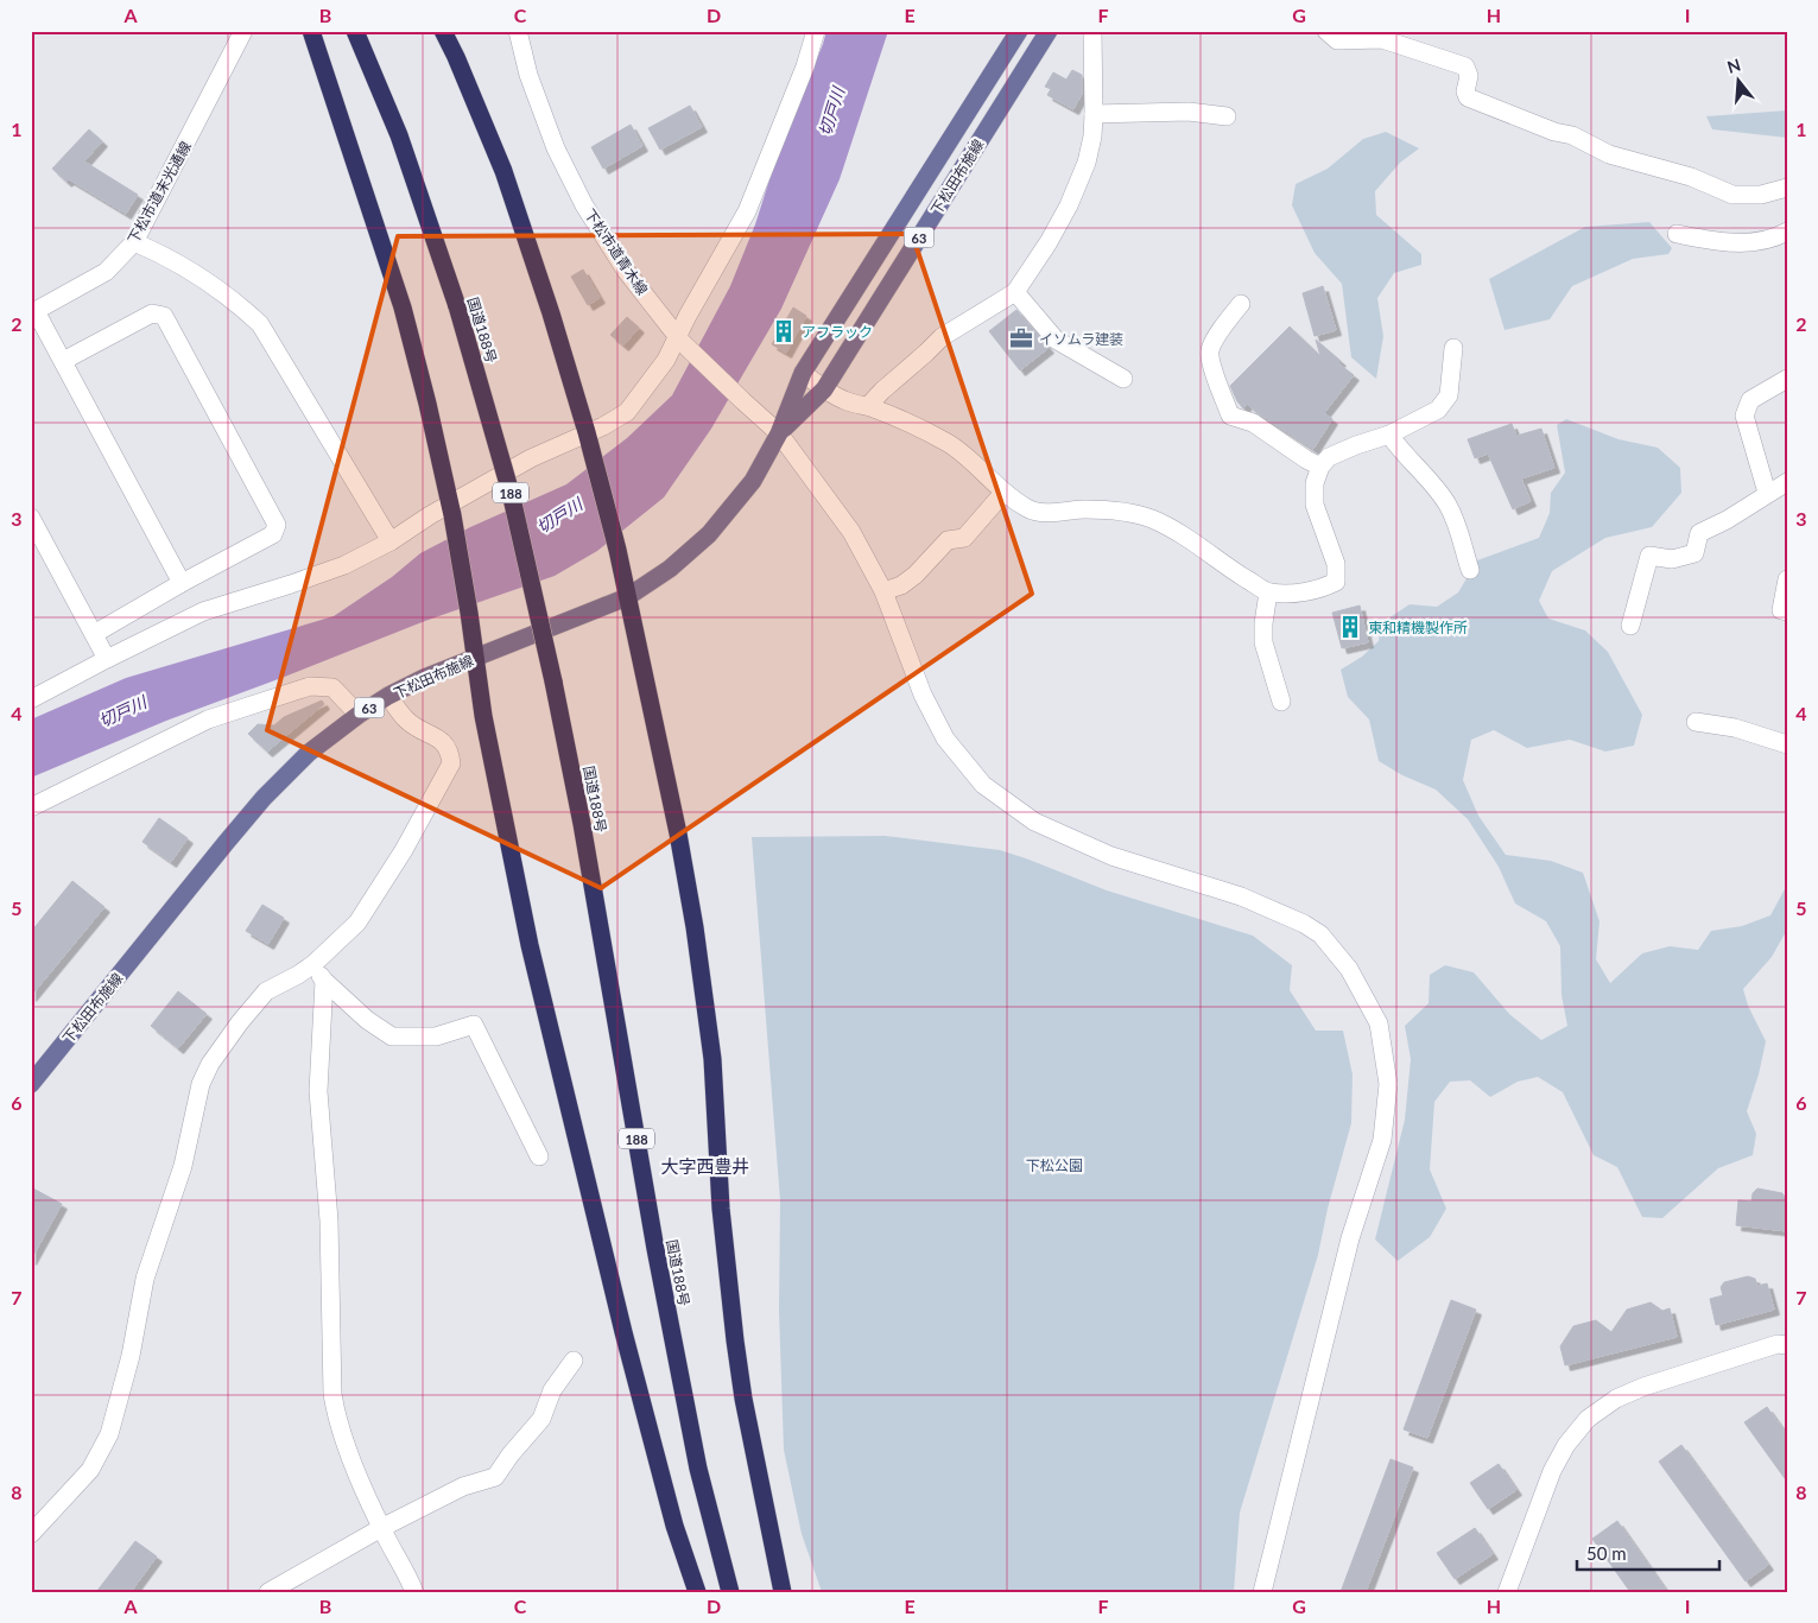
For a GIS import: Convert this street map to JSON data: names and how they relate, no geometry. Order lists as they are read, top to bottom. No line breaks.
{"streets":{"highway":["国道188号","188"],"main road":["下松田布施線","63"],"street":["下松市道末光通線","下松市道青木線"]},"crossings":[["下松田布施線","下松市道青木線"]],"districts":["大字西豊井"],"water":["切戸川"],"parks":["下松公園"],"places":{"building":["アフラック","東和精機製作所"],"office":["イソムラ建装"]},"scale_bar":"50 m","north":"top","grid":{"columns":["A","B","C","D","E","F","G","H","I"],"rows":["1","2","3","4","5","6","7","8"]}}
